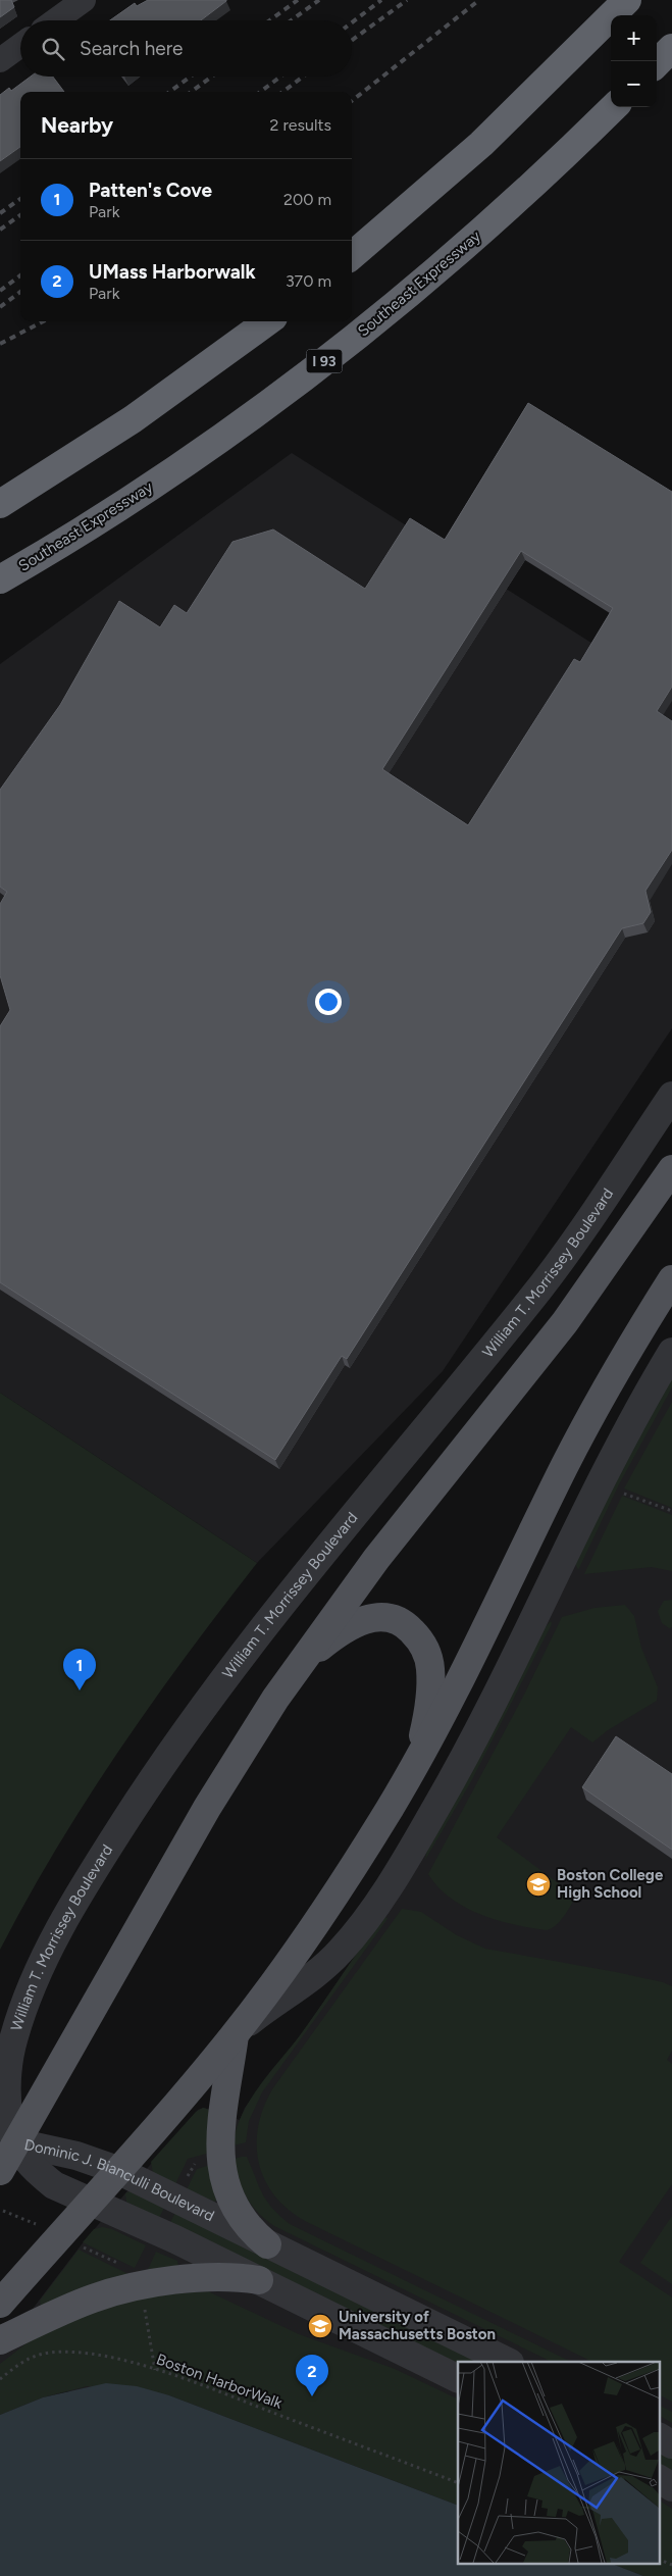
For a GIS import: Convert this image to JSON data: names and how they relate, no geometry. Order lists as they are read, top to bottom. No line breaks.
{"streets":{"highway":["Southeast Expressway","I 93"],"street":["William T. Morrissey Boulevard","Dominic J. Bianculli Boulevard"],"path":["Boston HarborWalk"]},"crossings":[["William T. Morrissey Boulevard","Dominic J. Bianculli Boulevard"]],"places":{"school or university":["Boston College High School","University of Massachusetts Boston"]},"page":{"map_buttons":["+","−"],"search":"Search here","heading":["Nearby","2 results"],"list":[{"mark":"1","name":"Patten's Cove","note":"Park","value":"200 m"},{"mark":"2","name":"UMass Harborwalk","note":"Park","value":"370 m"}],"pins":["1","2"]}}
